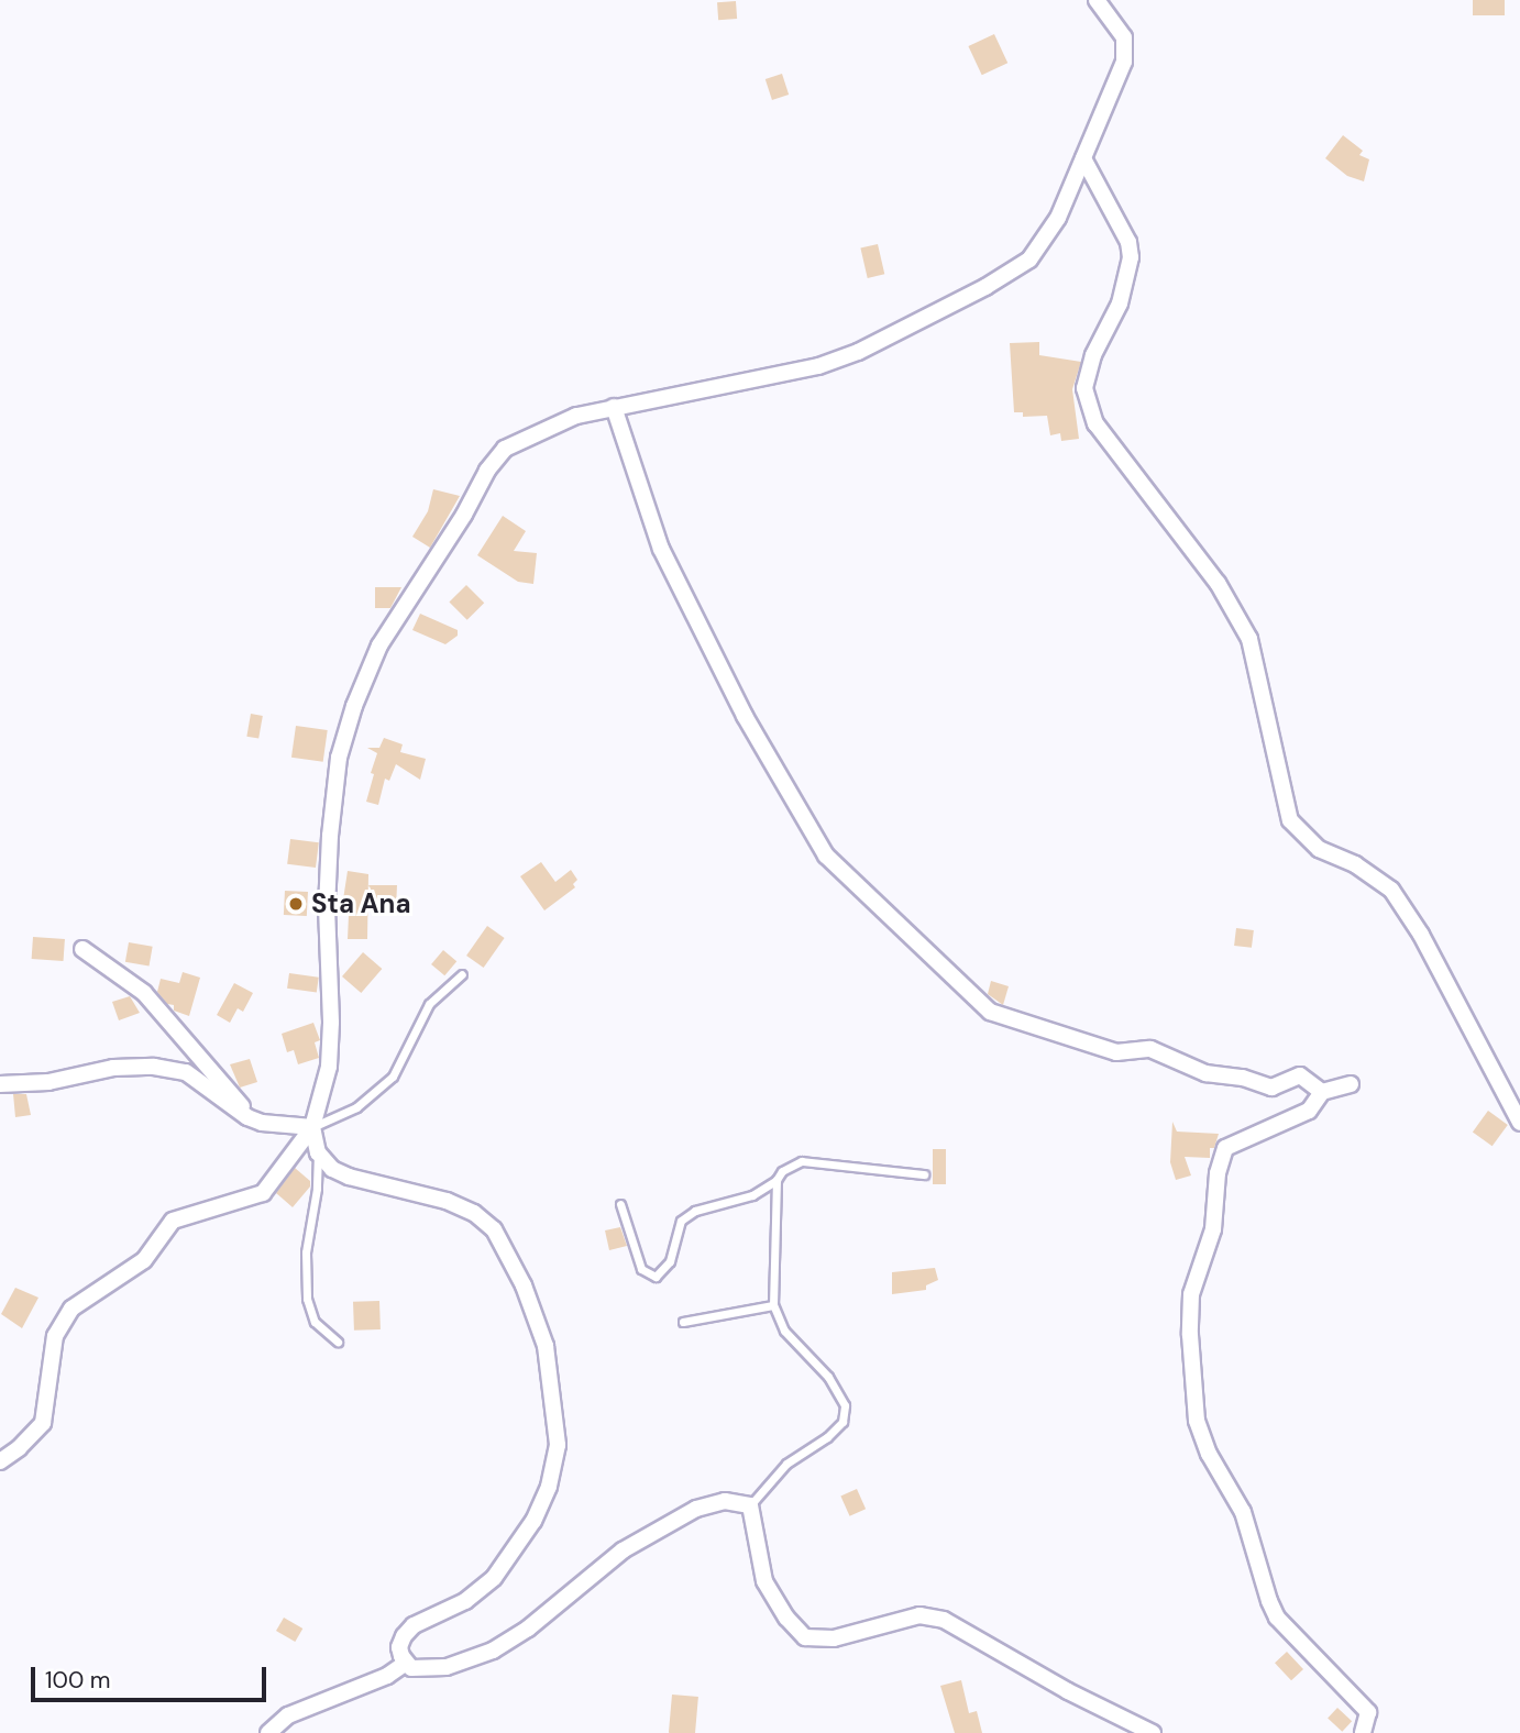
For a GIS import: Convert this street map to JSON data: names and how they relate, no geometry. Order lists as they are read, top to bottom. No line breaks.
{"places":["Sta Ana"],"scale_bar":"100 m"}
